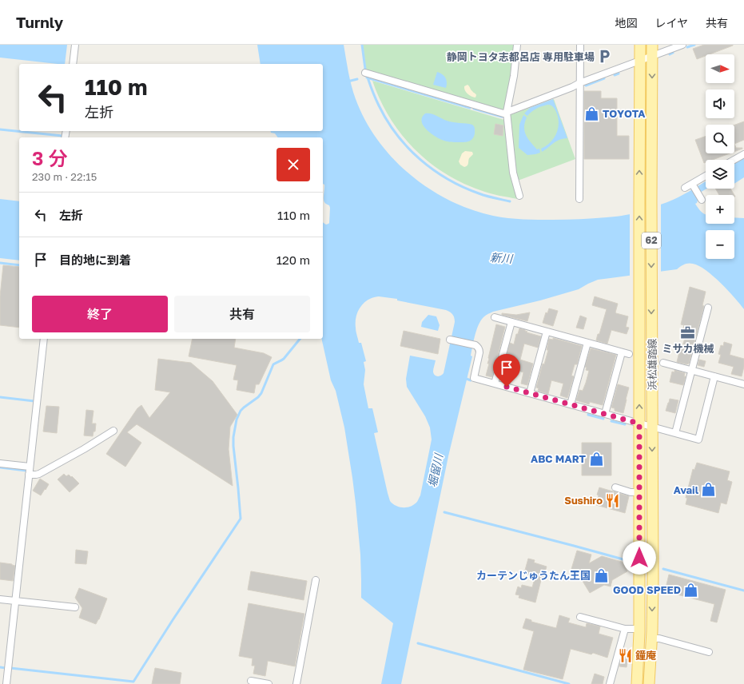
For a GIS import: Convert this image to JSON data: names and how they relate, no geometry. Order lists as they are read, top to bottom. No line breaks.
{"streets":{"main road":["62","浜松雄踏線"]},"water":["新川","堀留川"],"places":{"parking":["静岡トヨタ志都呂店 専用駐車場"],"shop":["TOYOTA","ABC MART","Avail","カーテンじゅうたん王国","GOOD SPEED"],"office":["ミサカ機械"],"restaurant":["Sushiro","鐘庵"]},"north":"right","page":{"header":"Turnly","nav":["地図","レイヤ","共有"],"map_buttons":["+","−"],"turn":["110 m","左折"],"heading":["3 分","230 m · 22:15"],"list":[{"name":"左折","value":"110 m"},{"name":"目的地に到着","value":"120 m"}],"buttons":["終了","共有"]}}
